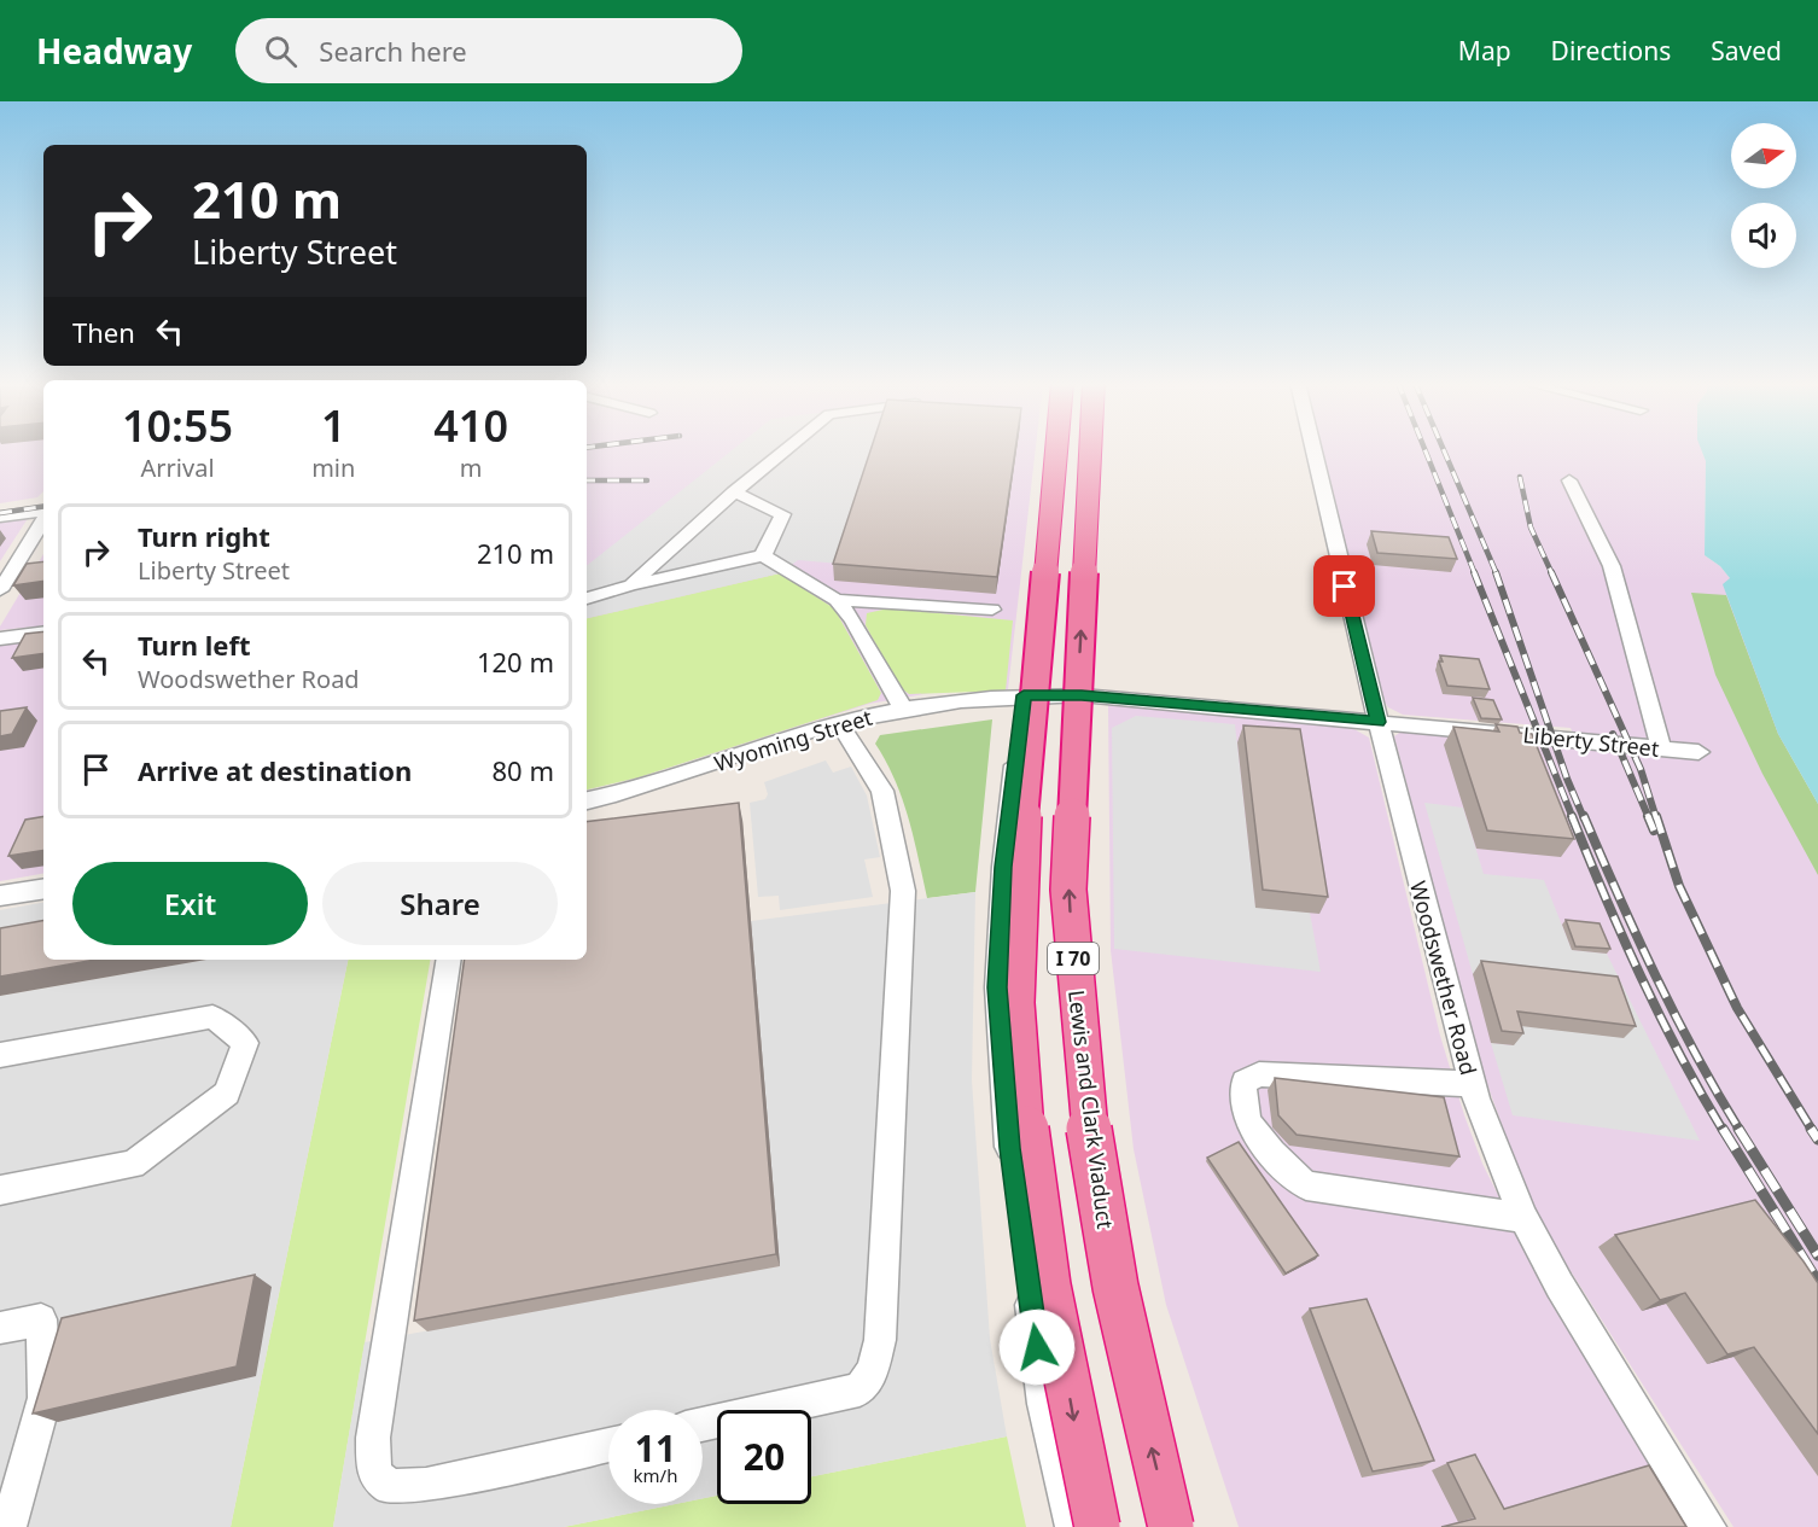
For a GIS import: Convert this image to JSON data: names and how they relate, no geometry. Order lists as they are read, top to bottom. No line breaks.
{"streets":{"highway":["I 70","Lewis and Clark Viaduct"],"street":["Wyoming Street","Liberty Street","Woodswether Road"]},"crossings":[["Wyoming Street","Liberty Street"],["Liberty Street","Woodswether Road"]],"north":"right","page":{"header":"Headway","search":"Search here","nav":["Map","Directions","Saved"],"turn":["210 m","Liberty Street"],"then":"Then","eta":["10:55","Arrival","1","min","410","m"],"list":[{"name":"Turn right","note":"Liberty Street","value":"210 m"},{"name":"Turn left","note":"Woodswether Road","value":"120 m"},{"name":"Arrive at destination","value":"80 m"}],"buttons":["Exit","Share"],"speed":"11 km/h","limit":"20"}}
